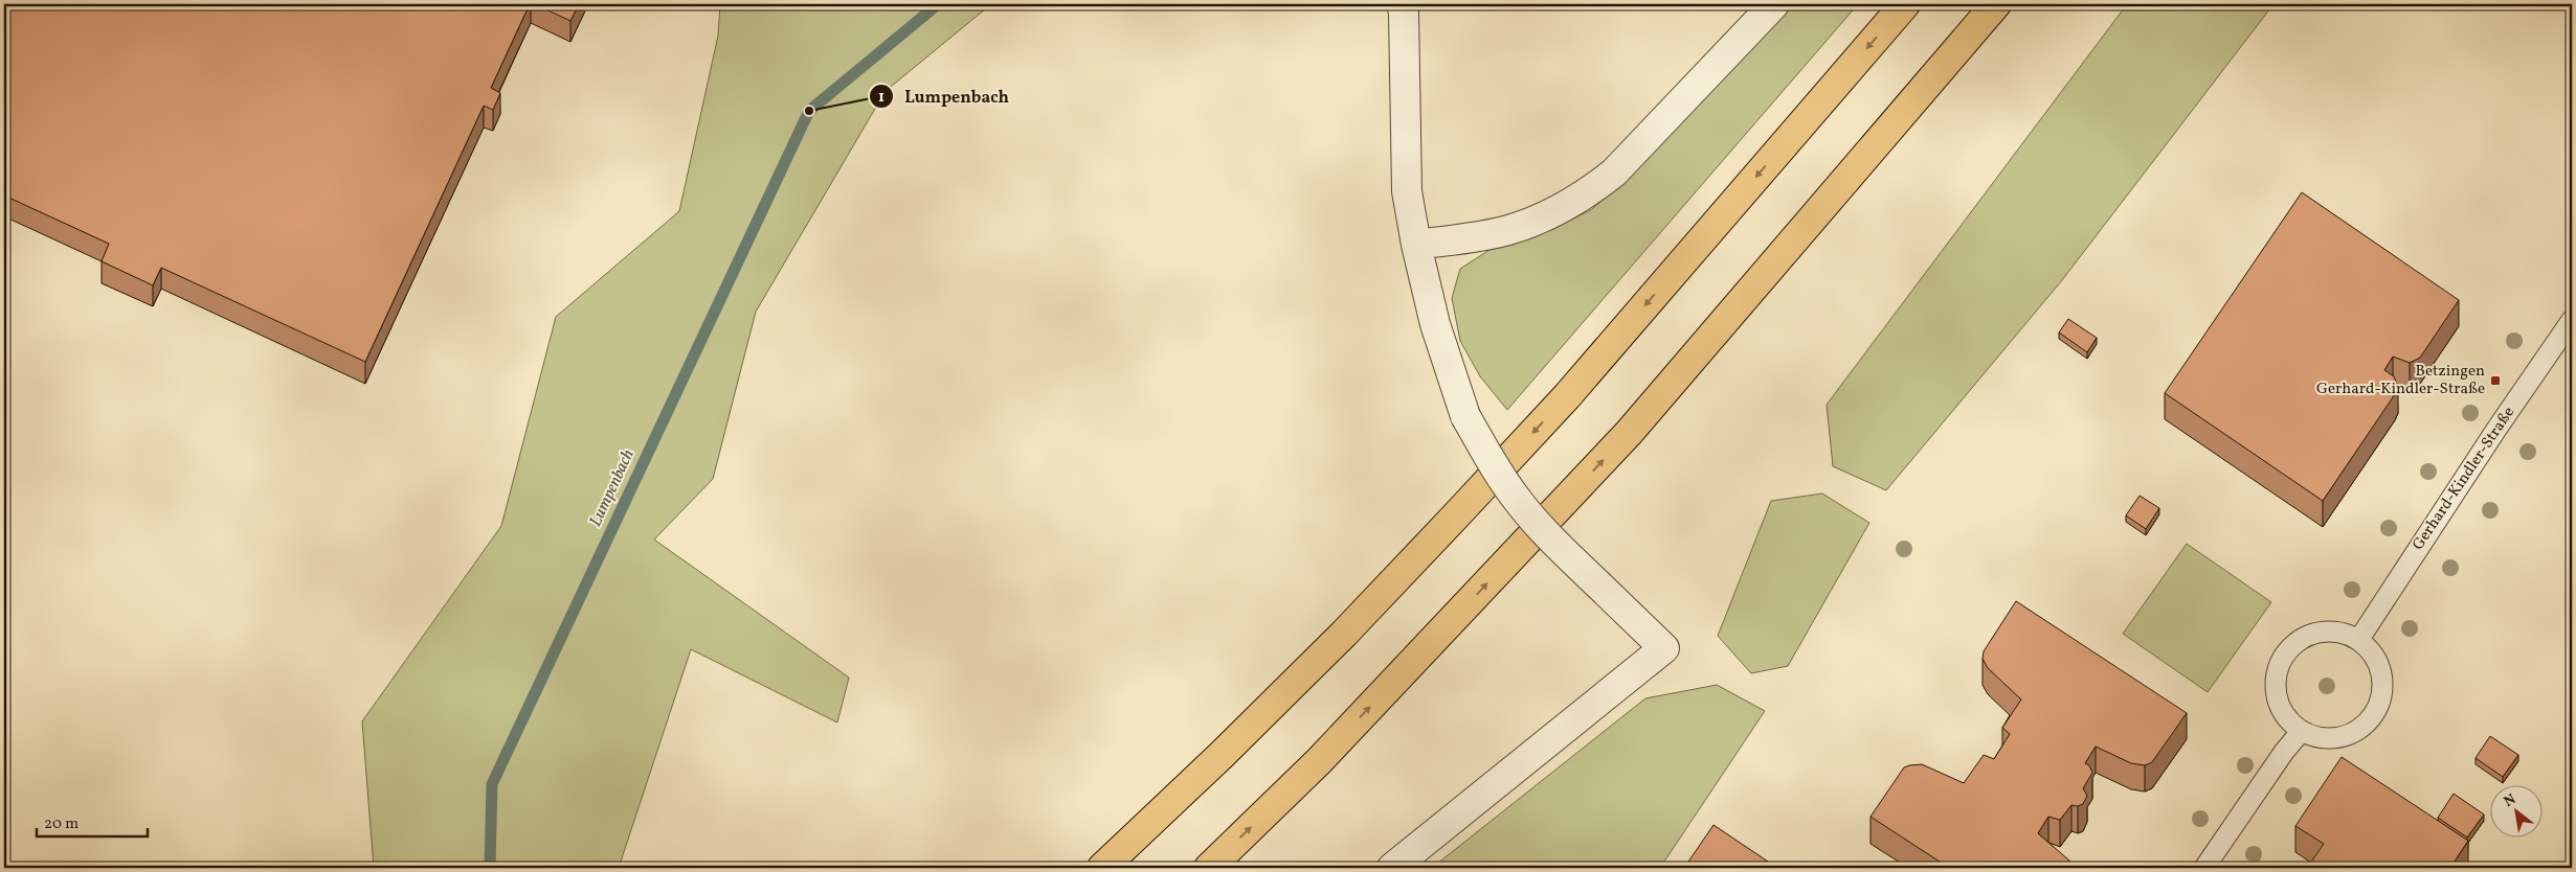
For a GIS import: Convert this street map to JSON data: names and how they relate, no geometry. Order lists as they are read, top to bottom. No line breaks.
{"streets":{"lane":["Gerhard-Kindler-Straße"]},"water":["Lumpenbach"],"places":{"other":["Lumpenbach"],"transit":["Betzingen Gerhard-Kindler-Straße"]},"scale_bar":"20 m","north":"top left"}
